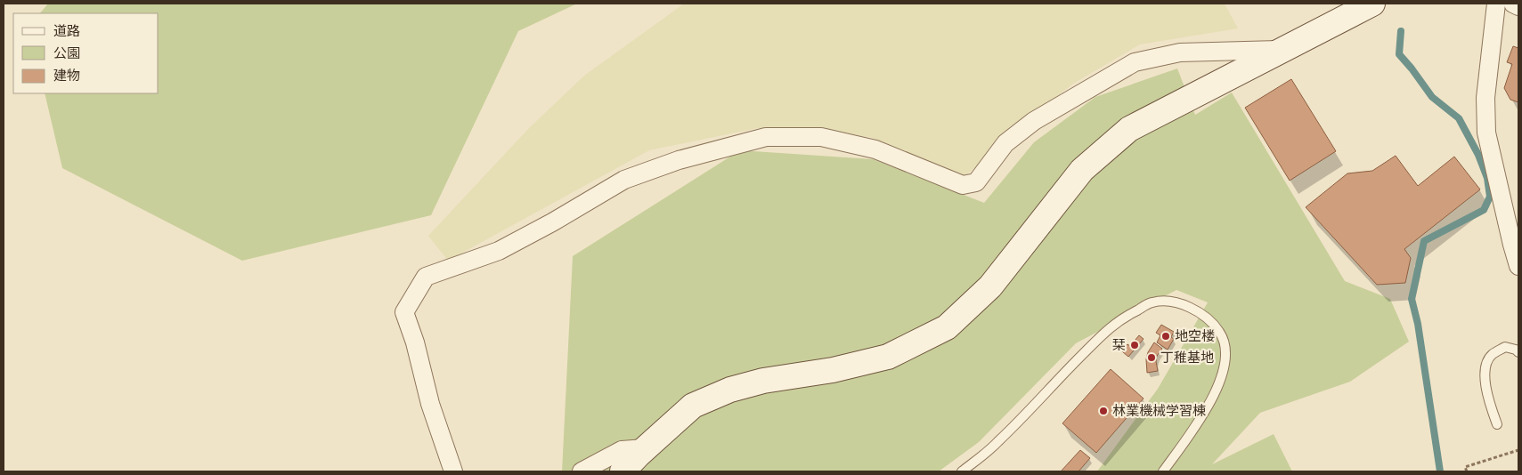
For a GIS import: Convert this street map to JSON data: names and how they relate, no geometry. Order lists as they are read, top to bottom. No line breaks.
{"places":["地空楼","栞","丁稚基地","林業機械学習棟"],"legend":["道路","公園","建物"]}
